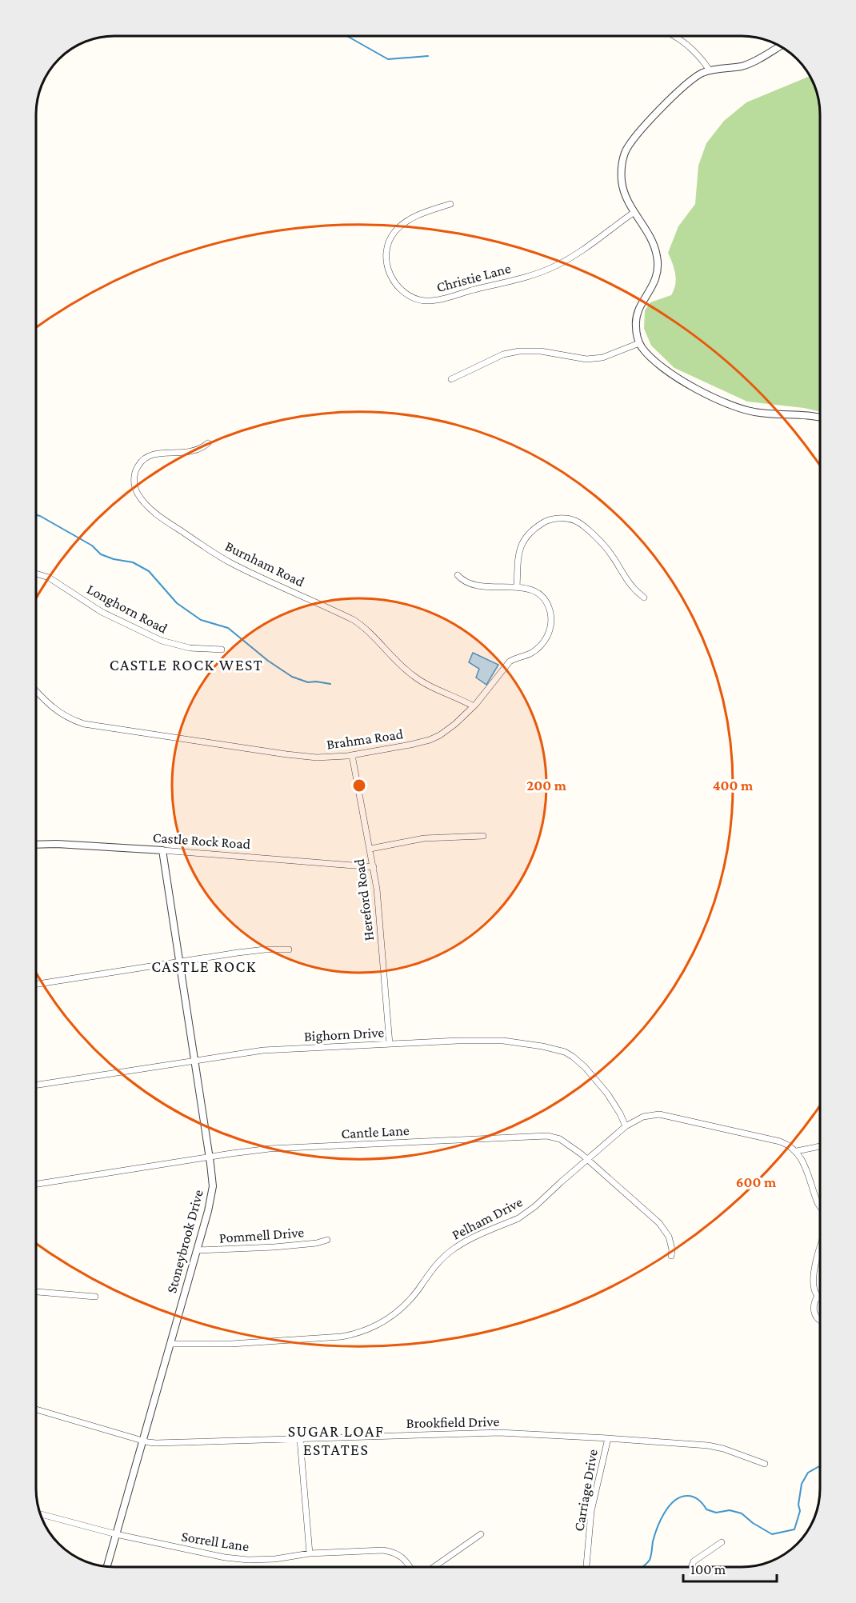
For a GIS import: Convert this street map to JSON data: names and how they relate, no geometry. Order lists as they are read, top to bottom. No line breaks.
{"streets":{"street":["Christie Lane","Burnham Road","Longhorn Road","Brahma Road","Castle Rock Road","Hereford Road","Bighorn Drive","Cantle Lane","Pelham Drive","Pommell Drive","Stoneybrook Drive","Brookfield Drive","Carriage Drive","Sorrell Lane"]},"crossings":[["Burnham Road","Brahma Road"],["Brahma Road","Hereford Road"],["Castle Rock Road","Hereford Road"],["Castle Rock Road","Stoneybrook Drive"],["Hereford Road","Bighorn Drive"],["Bighorn Drive","Pelham Drive"],["Bighorn Drive","Stoneybrook Drive"],["Cantle Lane","Pelham Drive"],["Cantle Lane","Stoneybrook Drive"],["Pelham Drive","Stoneybrook Drive"],["Pommell Drive","Stoneybrook Drive"],["Stoneybrook Drive","Brookfield Drive"],["Stoneybrook Drive","Sorrell Lane"],["Brookfield Drive","Carriage Drive"]],"districts":["CASTLE ROCK WEST","CASTLE ROCK","SUGAR LOAF ESTATES"],"scale_bar":"100 m","rings":["200 m","400 m","600 m"]}
